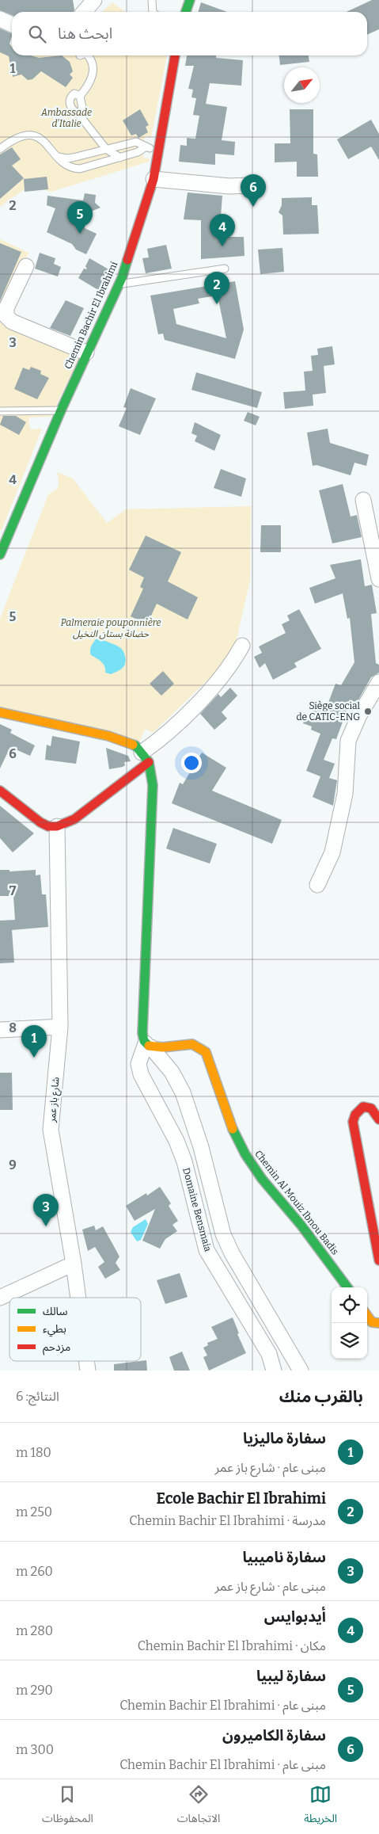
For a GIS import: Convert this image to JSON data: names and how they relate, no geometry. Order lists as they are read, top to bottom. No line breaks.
{"streets":{"street":["Chemin Bachir El Ibrahimi","شارع باز عمر","Chemin Al Mouiz Ibnou Badis","Domaine Bensmaia"]},"crossings":[["Chemin Al Mouiz Ibnou Badis","Domaine Bensmaia"]],"parks":["Ambassade d'Italie","Palmeraie pouponnière حضانة بستان النخيل"],"places":["Siège social de CATIC-ENG"],"legend":["سالك","بطيء","مزدحم"],"north":"top right","page":{"search":"ابحث هنا","pins":["6","5","4","2","1","3"],"heading":["بالقرب منك","النتائج: 6"],"list":[{"mark":"1","name":"سفارة ماليزيا","note":"مبنى عام · شارع باز عمر","value":"180 m"},{"mark":"2","name":"Ecole Bachir El Ibrahimi","note":"مدرسة · Chemin Bachir El Ibrahimi","value":"250 m"},{"mark":"3","name":"سفارة ناميبيا","note":"مبنى عام · شارع باز عمر","value":"260 m"},{"mark":"4","name":"أيدبوايس","note":"مكان · Chemin Bachir El Ibrahimi","value":"280 m"},{"mark":"5","name":"سفارة ليبيا","note":"مبنى عام · Chemin Bachir El Ibrahimi","value":"290 m"},{"mark":"6","name":"سفارة الكاميرون","note":"مبنى عام · Chemin Bachir El Ibrahimi","value":"300 m"}],"nav":["الخريطة","الاتجاهات","المحفوظات"]},"grid":{"rows":["1","2","3","4","5","6","7","8","9"]}}
